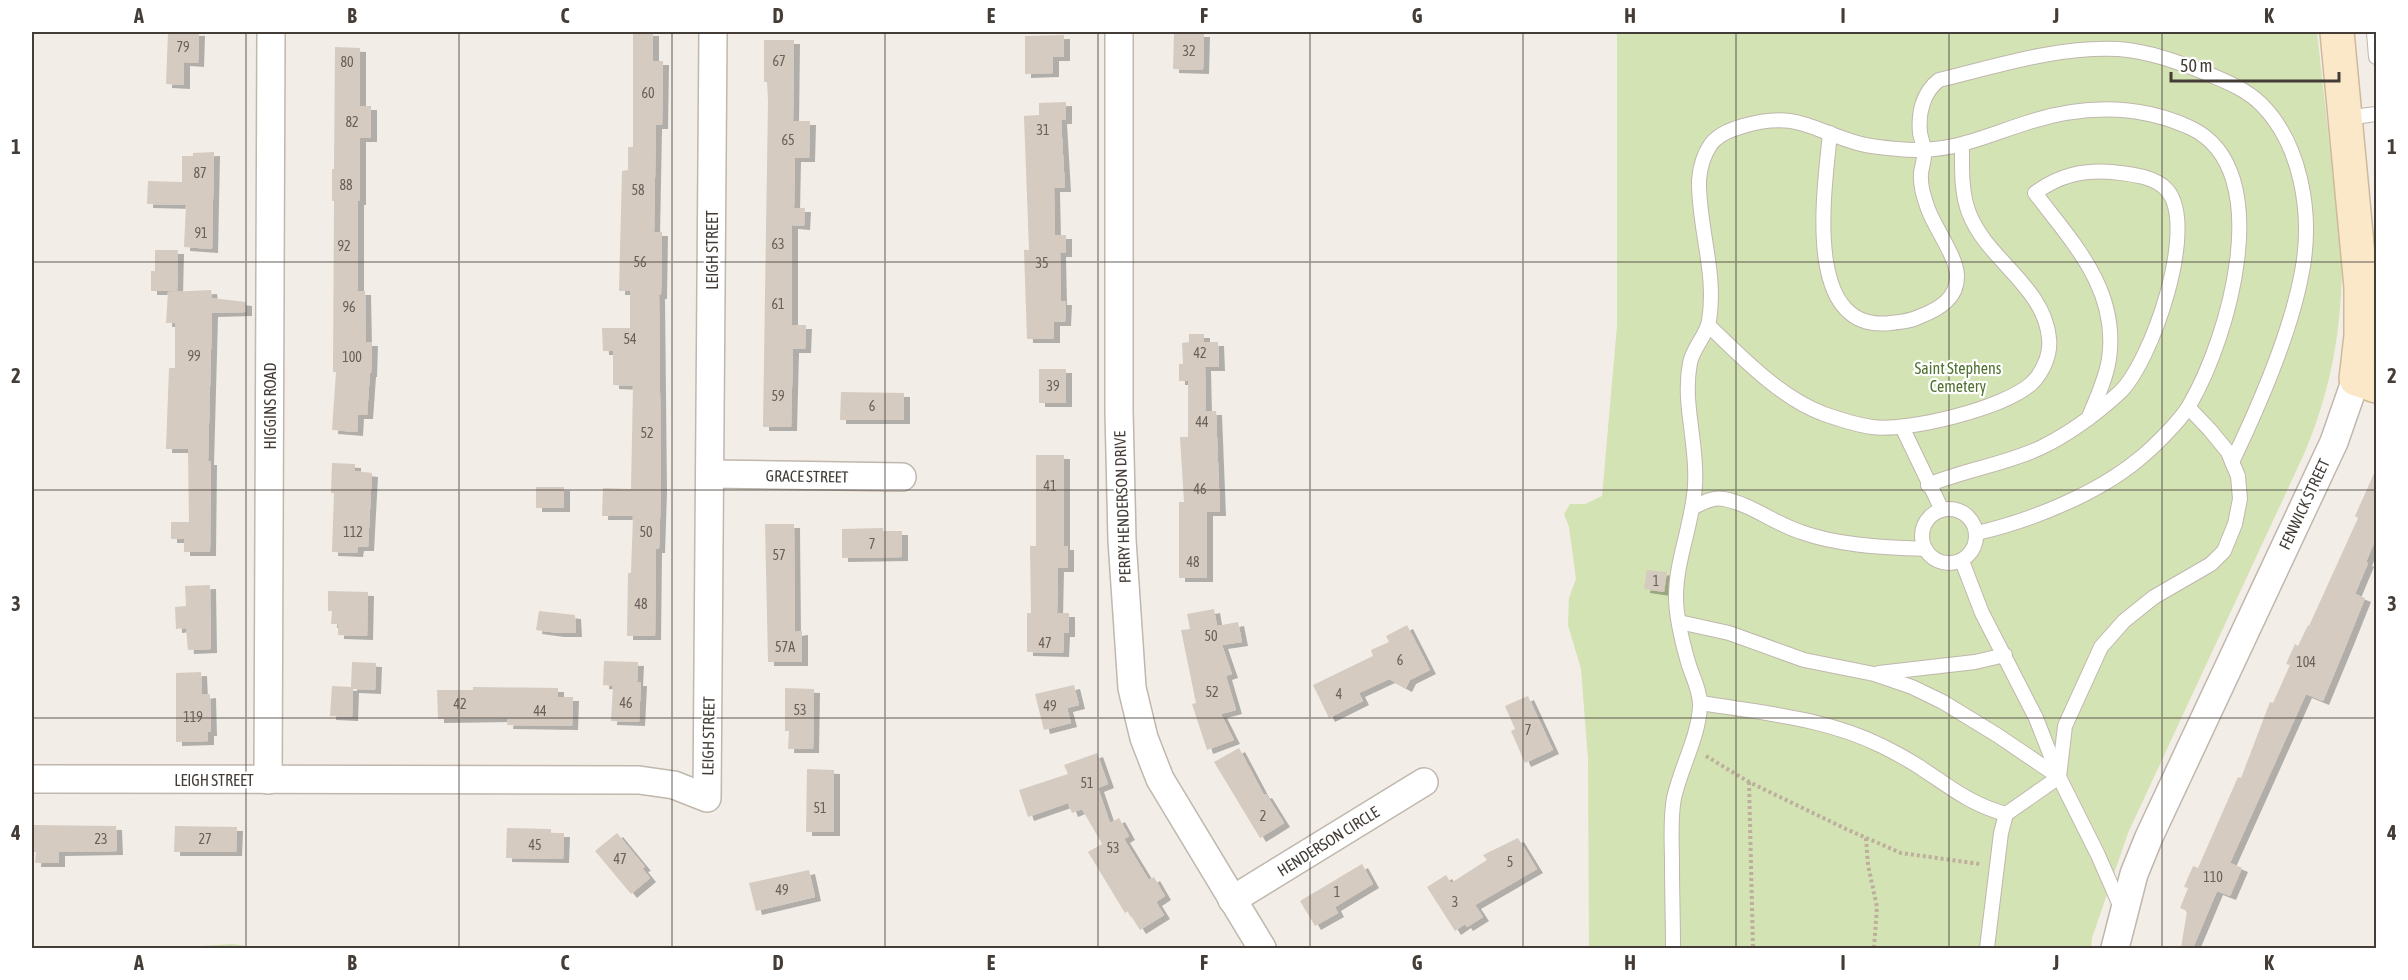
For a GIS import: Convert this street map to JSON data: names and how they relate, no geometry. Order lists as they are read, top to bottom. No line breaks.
{"streets":{"street":["LEIGH STREET","HIGGINS ROAD","GRACE STREET","FENWICK STREET","PERRY HENDERSON DRIVE","HENDERSON CIRCLE"]},"crossings":[["LEIGH STREET","HIGGINS ROAD"],["LEIGH STREET","GRACE STREET"],["PERRY HENDERSON DRIVE","HENDERSON CIRCLE"]],"parks":["Saint Stephens Cemetery"],"house_numbers":["79","32","67","80","60","82","31","65","87","88","58","91","63","92","56","35","61","96","54","42","99","100","39","59","6","44","52","41","46","112","50","7","57","48","1","48","50","47","57A","6","104","52","4","46","42","49","53","44","119","7","51","51","2","23","27","45","53","47","5","110","49","1","3"],"scale_bar":"50 m","grid":{"columns":["A","B","C","D","E","F","G","H","I","J","K"],"rows":["1","2","3","4"]}}
